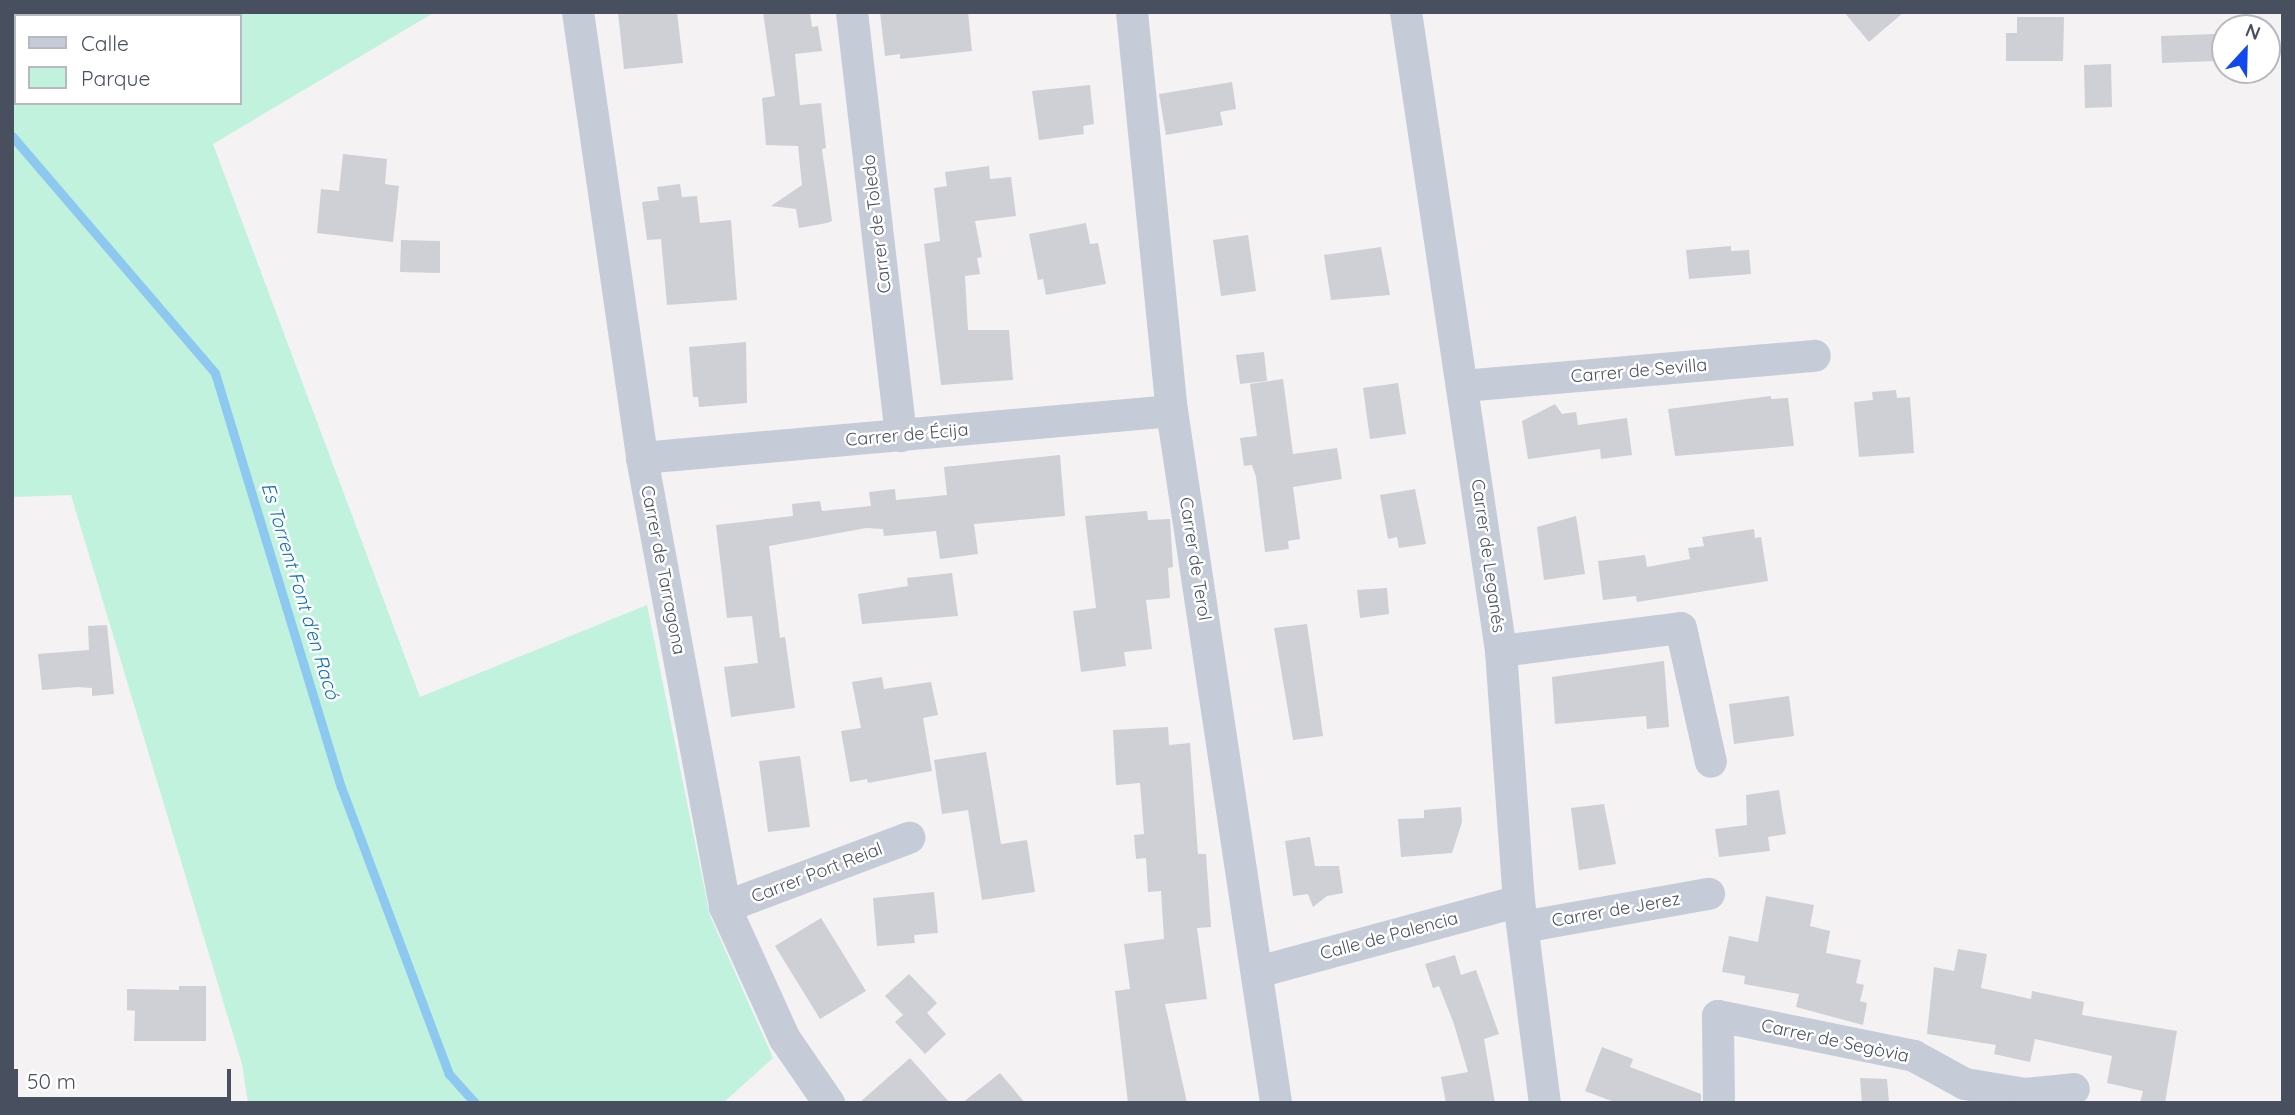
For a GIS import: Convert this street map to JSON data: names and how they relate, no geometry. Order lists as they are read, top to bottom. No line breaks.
{"streets":{"street":["Carrer de Toledo","Carrer de Sevilla","Carrer de Écija","Carrer de Leganés","Carrer de Terol","Carrer de Tarragona","Carrer Port Reial","Carrer de Jerez","Calle de Palencia","Carrer de Segòvia"]},"crossings":[["Carrer de Toledo","Carrer de Écija"],["Carrer de Sevilla","Carrer de Leganés"],["Carrer de Écija","Carrer de Terol"],["Carrer de Écija","Carrer de Tarragona"],["Carrer de Leganés","Carrer de Jerez"],["Carrer de Leganés","Calle de Palencia"],["Carrer de Terol","Calle de Palencia"],["Carrer de Tarragona","Carrer Port Reial"],["Carrer de Jerez","Calle de Palencia"]],"water":["Es Torrent Font d'en Racó"],"legend":["Calle","Parque"],"scale_bar":"50 m","north":"top"}
